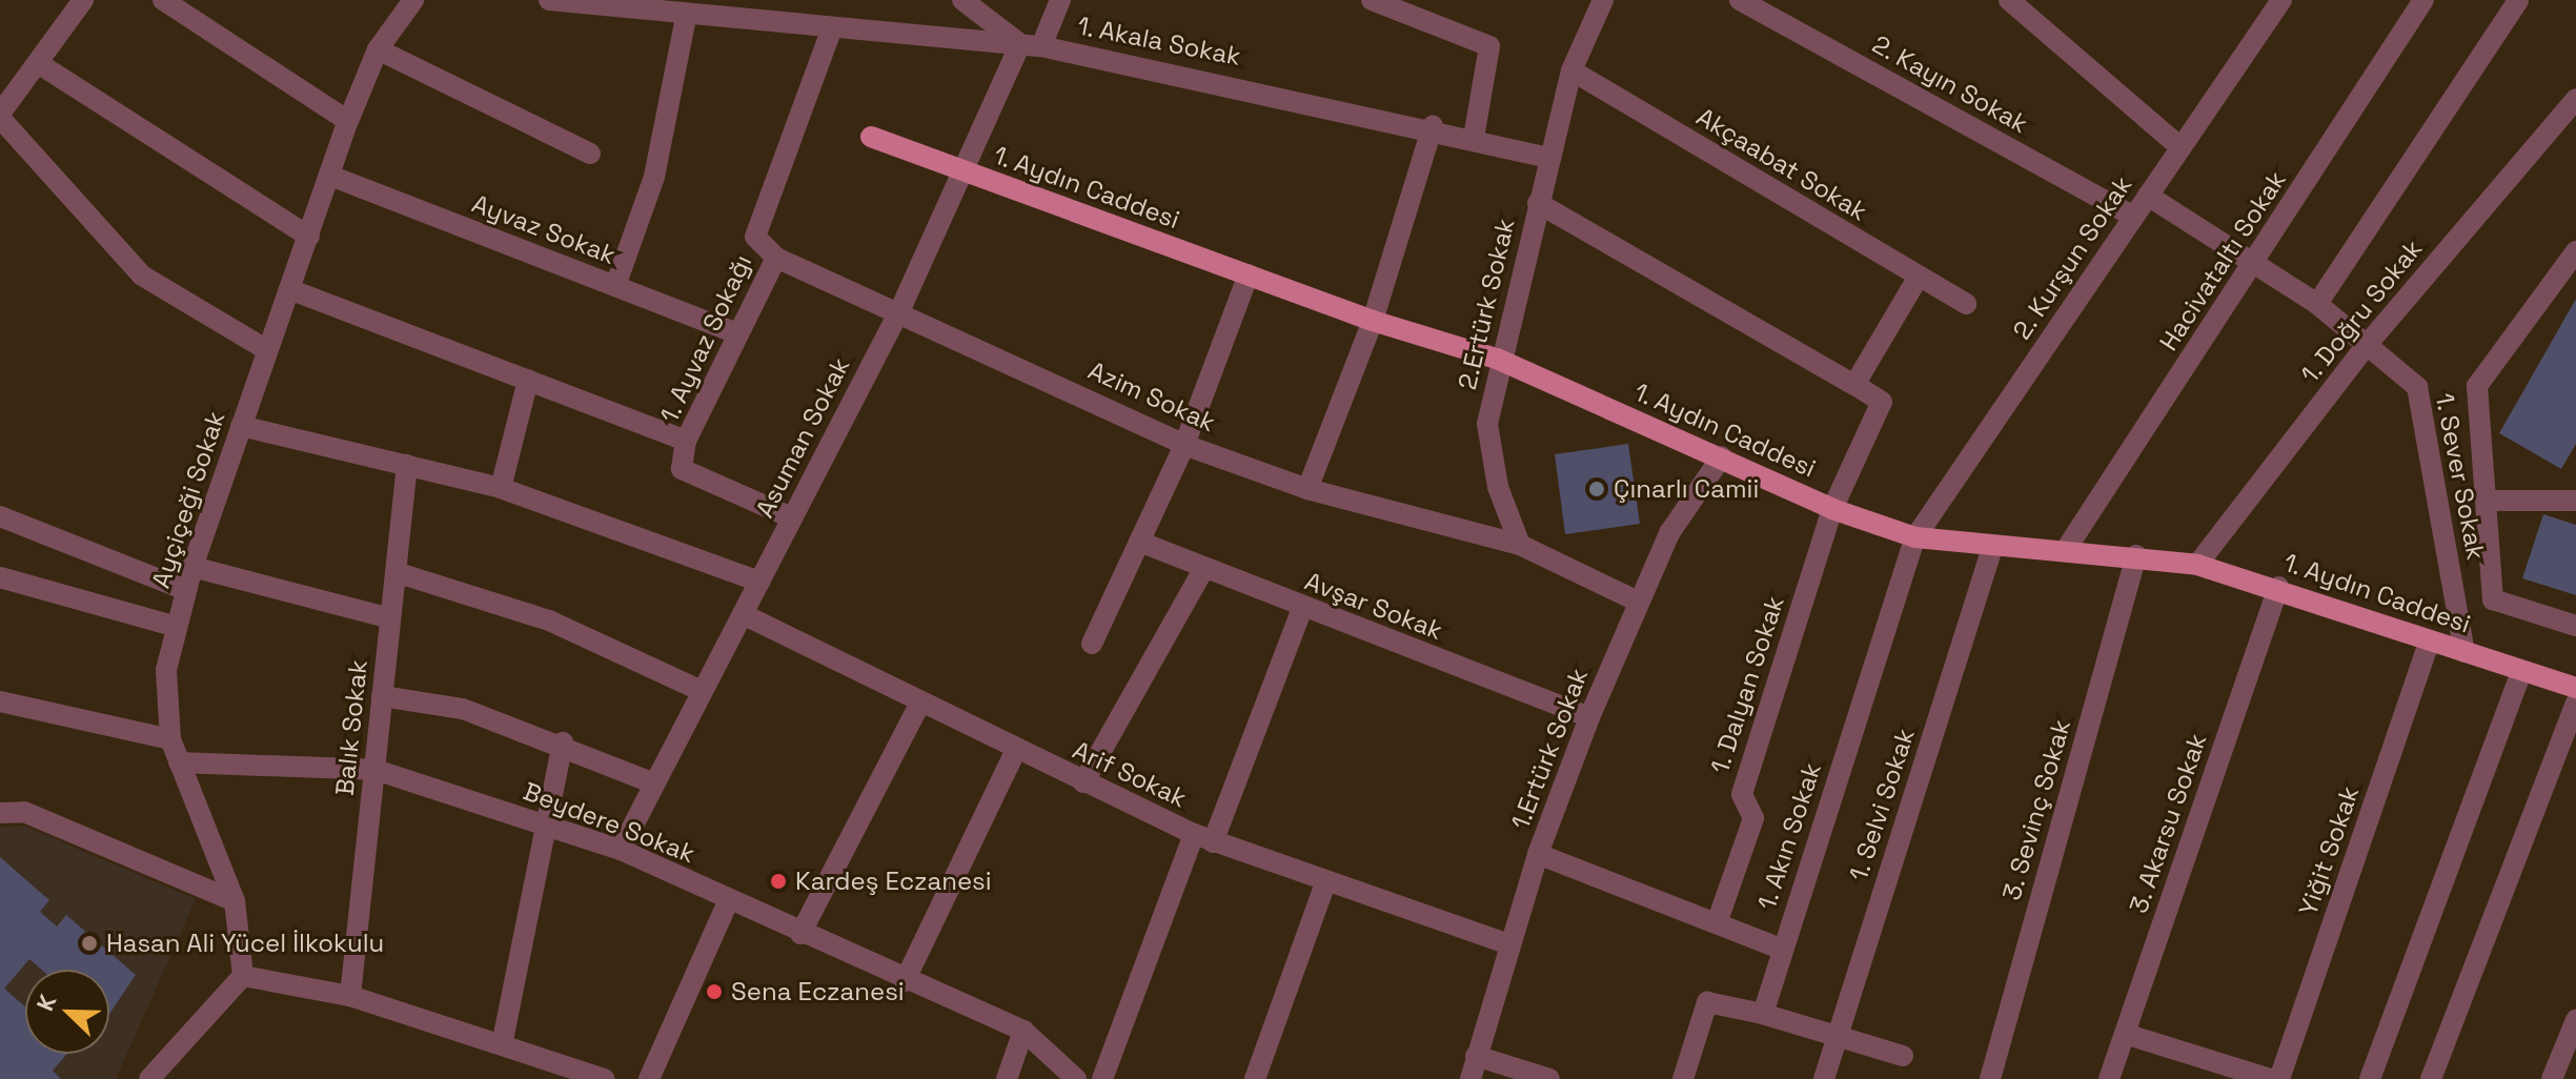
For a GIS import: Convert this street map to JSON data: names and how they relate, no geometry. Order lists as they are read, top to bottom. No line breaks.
{"streets":{"main road":["1. Aydın Caddesi"],"street":["1. Akala Sokak","2. Kayın Sokak","Akçaabat Sokak","Ayvaz Sokak","2. Kurşun Sokak","Hacivataltı Sokak","2.Ertürk Sokak","1. Doğru Sokak","1. Ayvaz Sokağı","Azim Sokak","Asuman Sokak","1. Sever Sokak","Ayçiçeği Sokak","Avşar Sokak","1. Dalyan Sokak","Balık Sokak","1.Ertürk Sokak","Arif Sokak","1. Selvi Sokak","3. Sevinç Sokak","Beydere Sokak","3. Akarsu Sokak","1. Akın Sokak","Yiğit Sokak"]},"crossings":[["1. Akala Sokak","2.Ertürk Sokak"],["1. Akala Sokak","1. Ayvaz Sokağı"],["1. Akala Sokak","Asuman Sokak"],["2. Kayın Sokak","2. Kurşun Sokak"],["Akçaabat Sokak","2.Ertürk Sokak"],["1. Aydın Caddesi","2. Kurşun Sokak"],["1. Aydın Caddesi","Hacivataltı Sokak"],["1. Aydın Caddesi","2.Ertürk Sokak"],["1. Aydın Caddesi","1. Doğru Sokak"],["1. Aydın Caddesi","Asuman Sokak"],["1. Aydın Caddesi","1. Sever Sokak"],["1. Aydın Caddesi","1. Dalyan Sokak"],["1. Aydın Caddesi","1.Ertürk Sokak"],["1. Aydın Caddesi","1. Selvi Sokak"],["1. Aydın Caddesi","3. Sevinç Sokak"],["1. Aydın Caddesi","3. Akarsu Sokak"],["1. Aydın Caddesi","1. Akın Sokak"],["1. Aydın Caddesi","Yiğit Sokak"],["Ayvaz Sokak","1. Ayvaz Sokağı"],["Ayvaz Sokak","Ayçiçeği Sokak"],["2. Kurşun Sokak","1. Sever Sokak"],["2. Kurşun Sokak","1. Akın Sokak"],["Hacivataltı Sokak","1. Sever Sokak"],["2.Ertürk Sokak","Azim Sokak"],["1. Doğru Sokak","1. Sever Sokak"],["1. Ayvaz Sokağı","Azim Sokak"],["1. Ayvaz Sokağı","Asuman Sokak"],["Azim Sokak","Asuman Sokak"],["Asuman Sokak","Arif Sokak"],["Asuman Sokak","Beydere Sokak"],["Ayçiçeği Sokak","Beydere Sokak"],["Avşar Sokak","1.Ertürk Sokak"],["Balık Sokak","Beydere Sokak"],["1.Ertürk Sokak","Arif Sokak"]],"places":["Çınarlı Camii","Kardeş Eczanesi","Hasan Ali Yücel İlkokulu","Sena Eczanesi"],"north":"top left"}
